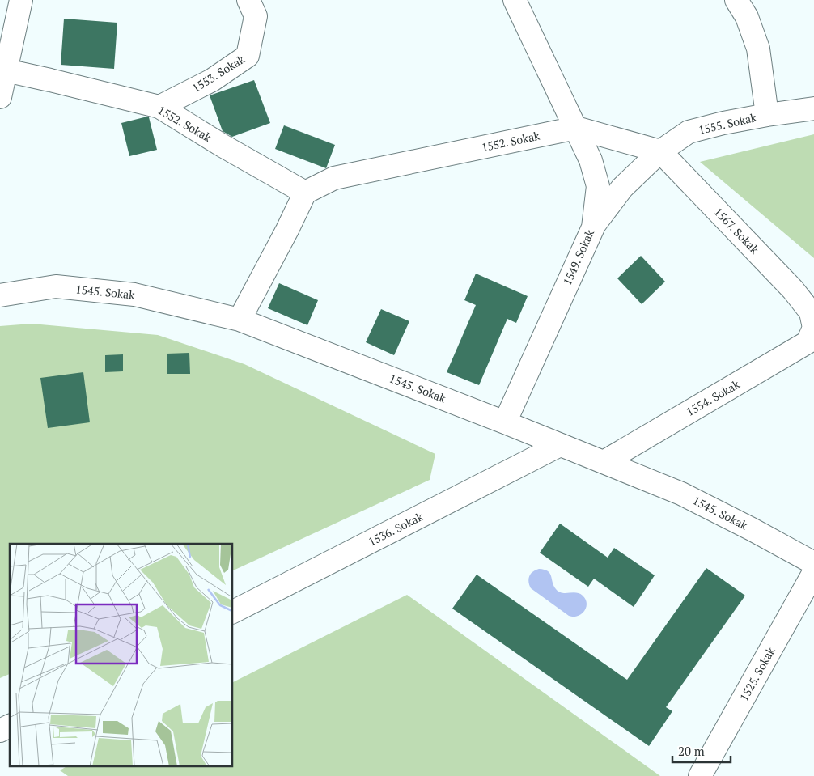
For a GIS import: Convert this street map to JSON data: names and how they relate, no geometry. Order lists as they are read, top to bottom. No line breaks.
{"streets":{"street":["1553. Sokak","1552. Sokak","1555. Sokak","1567. Sokak","1549. Sokak","1545. Sokak","1554. Sokak","1536. Sokak","1525. Sokak"]},"crossings":[["1553. Sokak","1552. Sokak"],["1552. Sokak","1549. Sokak"],["1555. Sokak","1567. Sokak"],["1555. Sokak","1549. Sokak"],["1567. Sokak","1554. Sokak"],["1549. Sokak","1545. Sokak"],["1545. Sokak","1554. Sokak"],["1545. Sokak","1536. Sokak"]],"scale_bar":"20 m"}
